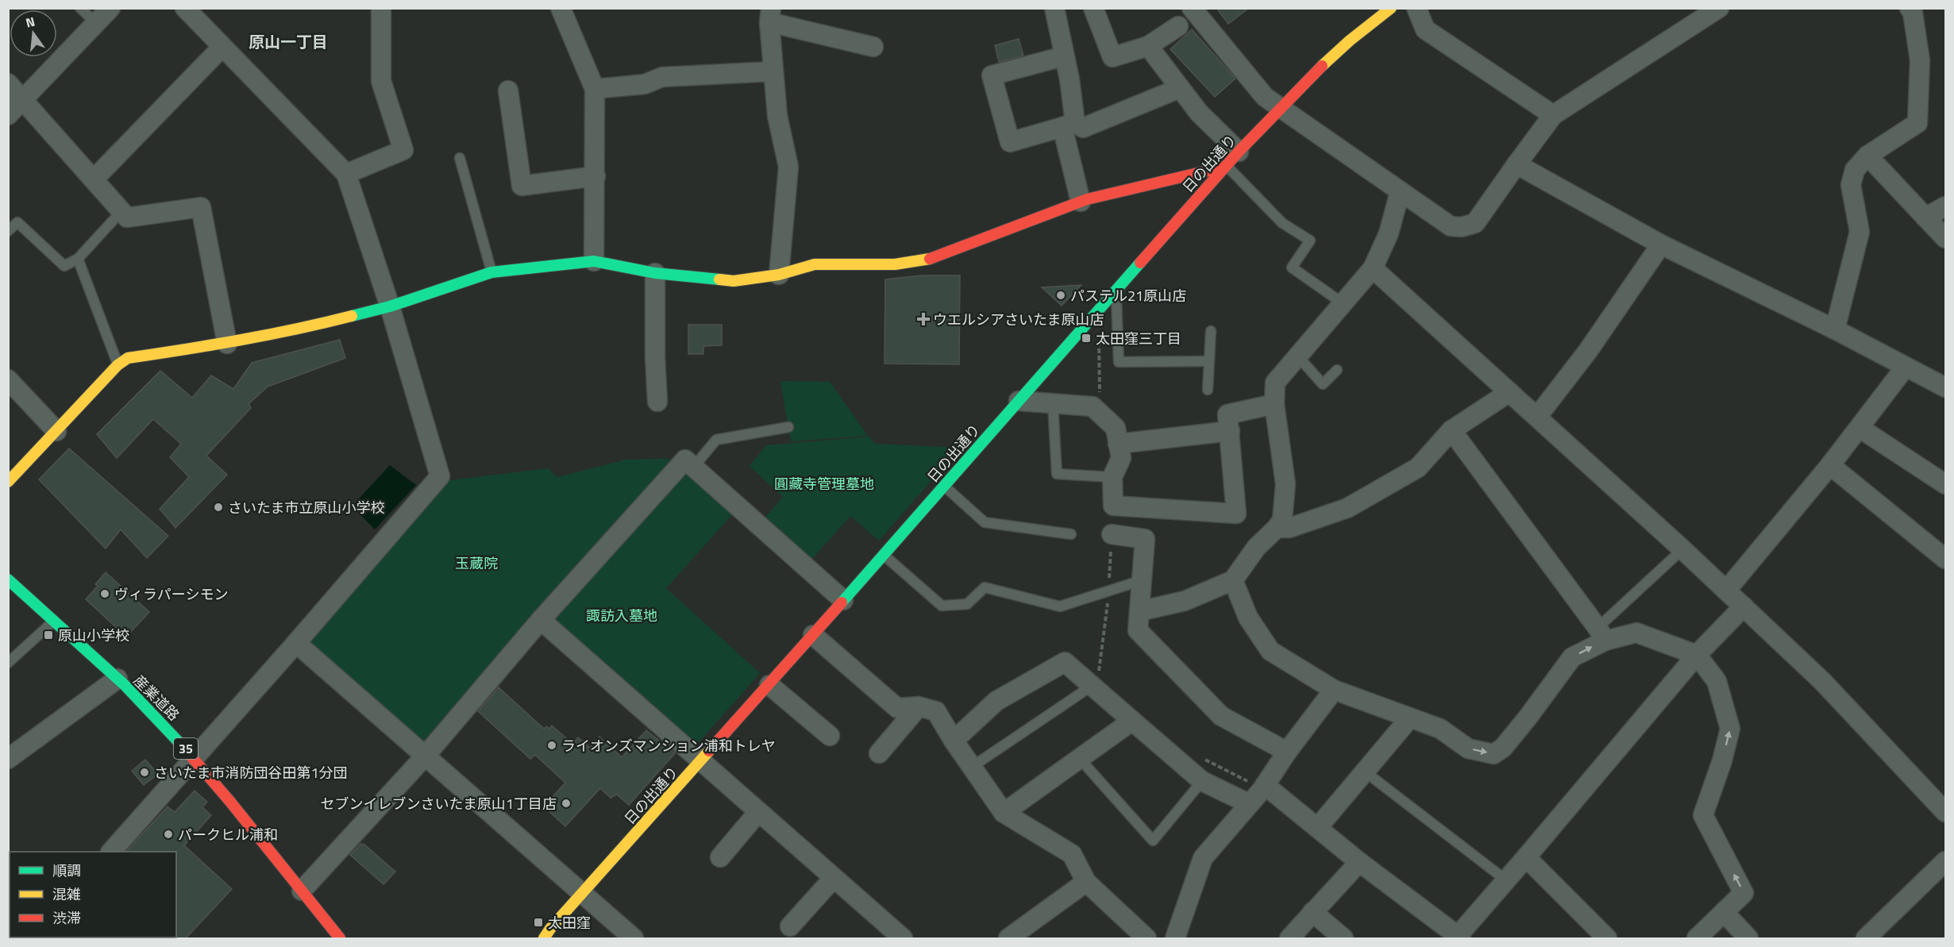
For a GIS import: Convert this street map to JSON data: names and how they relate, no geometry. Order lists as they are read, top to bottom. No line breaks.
{"streets":{"street":["日の出通り","産業道路","35"]},"districts":["原山一丁目"],"parks":["圓藏寺管理墓地","玉蔵院","諏訪入墓地"],"places":{"other":["パステル21原山店","さいたま市立原山小学校","ヴィラパーシモン","ライオンズマンション浦和トレヤ","さいたま市消防団谷田第1分団","セブンイレブンさいたま原山1丁目店","パークヒル浦和"],"health":["ウエルシアさいたま原山店"],"transit":["太田窪三丁目","原山小学校","太田窪"]},"legend":["順調","混雑","渋滞"],"north":"top"}
